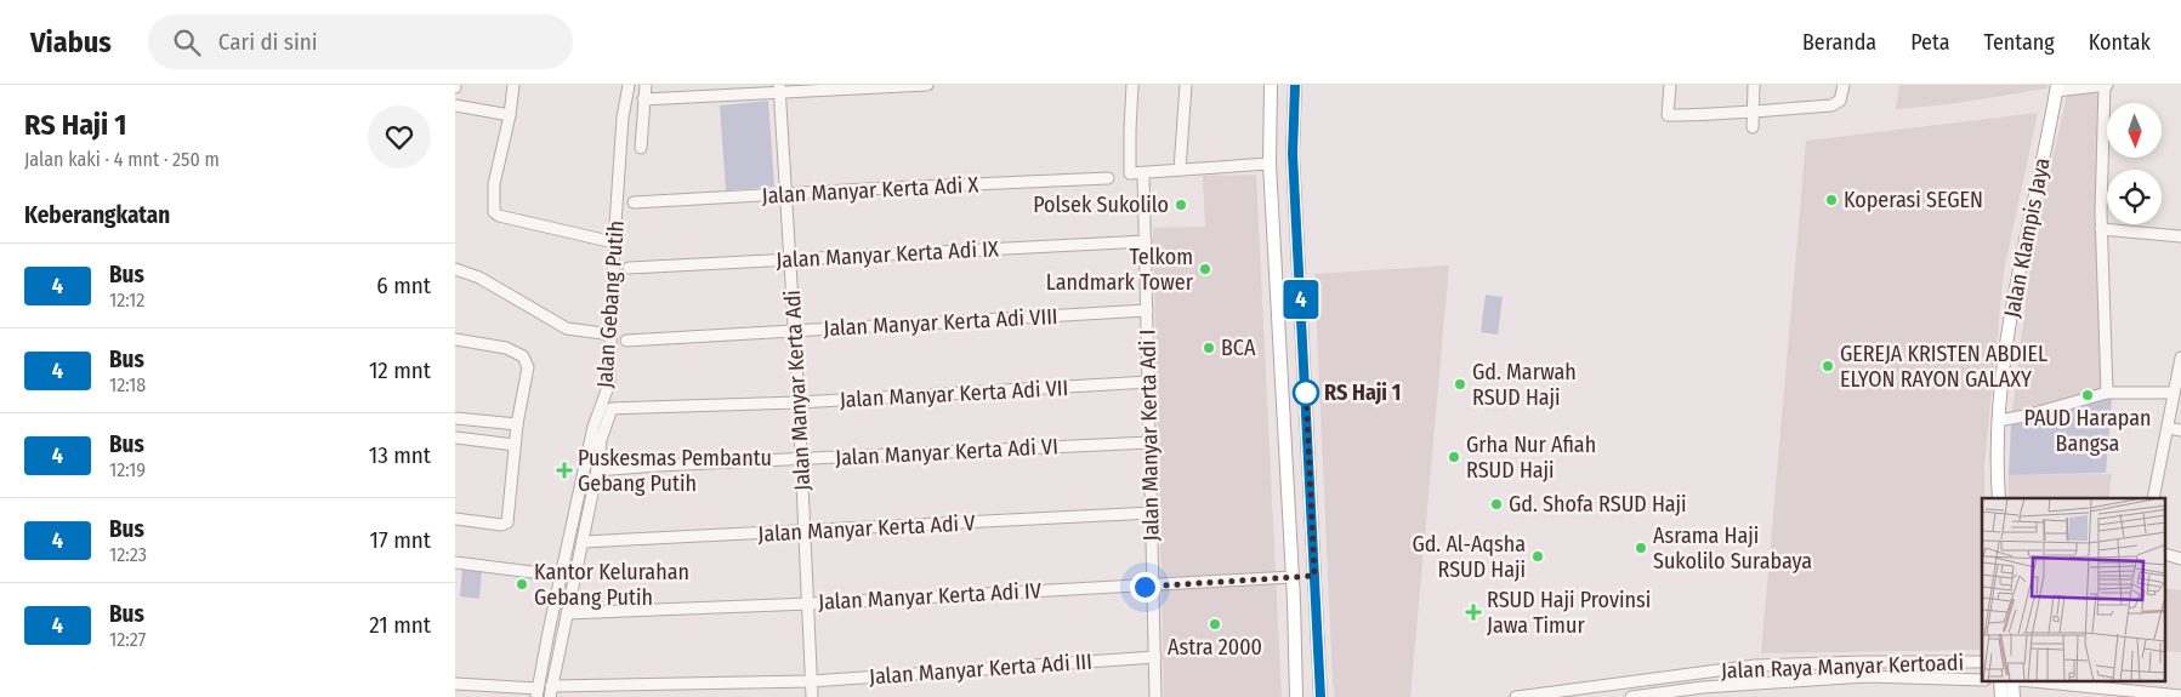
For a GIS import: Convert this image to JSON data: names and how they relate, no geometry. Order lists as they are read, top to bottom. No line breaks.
{"streets":{"main road":["Jalan Klampis Jaya"],"street":["Jalan Manyar Kerta Adi X","Jalan Manyar Kerta Adi IX","Jalan Gebang Putih","Jalan Manyar Kerta Adi VIII","Jalan Manyar Kerta Adi","Jalan Manyar Kerta Adi VII","Jalan Manyar Kerta Adi I","Jalan Manyar Kerta Adi VI","Jalan Manyar Kerta Adi V","Jalan Manyar Kerta Adi IV","Jalan Raya Manyar Kertoadi","Jalan Manyar Kerta Adi III"]},"crossings":[["Jalan Manyar Kerta Adi X","Jalan Manyar Kerta Adi"],["Jalan Manyar Kerta Adi IX","Jalan Manyar Kerta Adi"],["Jalan Manyar Kerta Adi IX","Jalan Manyar Kerta Adi I"],["Jalan Manyar Kerta Adi VIII","Jalan Manyar Kerta Adi"],["Jalan Manyar Kerta Adi VIII","Jalan Manyar Kerta Adi I"],["Jalan Manyar Kerta Adi","Jalan Manyar Kerta Adi VII"],["Jalan Manyar Kerta Adi","Jalan Manyar Kerta Adi VI"],["Jalan Manyar Kerta Adi","Jalan Manyar Kerta Adi V"],["Jalan Manyar Kerta Adi","Jalan Manyar Kerta Adi IV"],["Jalan Manyar Kerta Adi","Jalan Manyar Kerta Adi III"],["Jalan Manyar Kerta Adi VII","Jalan Manyar Kerta Adi I"],["Jalan Manyar Kerta Adi VII","Jalan Manyar Kerta Adi VI"],["Jalan Manyar Kerta Adi I","Jalan Manyar Kerta Adi VI"],["Jalan Manyar Kerta Adi I","Jalan Manyar Kerta Adi V"],["Jalan Manyar Kerta Adi I","Jalan Manyar Kerta Adi IV"],["Jalan Manyar Kerta Adi I","Jalan Manyar Kerta Adi III"]],"places":{"other":["Koperasi SEGEN","Polsek Sukolilo","Telkom Landmark Tower","BCA","GEREJA KRISTEN ABDIEL ELYON RAYON GALAXY","Gd. Marwah RSUD Haji","RS Haji 1","PAUD Harapan Bangsa","Grha Nur Afiah RSUD Haji","Gd. Shofa RSUD Haji","Asrama Haji Sukolilo Surabaya","Gd. Al-Aqsha RSUD Haji","Kantor Kelurahan Gebang Putih","Astra 2000"],"health":["Puskesmas Pembantu Gebang Putih","RSUD Haji Provinsi Jawa Timur"]},"lines":["bus line 4"],"north":"bottom","page":{"header":"Viabus","search":"Cari di sini","nav":["Beranda","Peta","Tentang","Kontak"],"heading":[["RS Haji 1","Jalan kaki · 4 mnt · 250 m"],"Keberangkatan"],"on_map":"4","list":[{"mark":"4","name":"Bus","note":"12:12","value":"6 mnt"},{"mark":"4","name":"Bus","note":"12:18","value":"12 mnt"},{"mark":"4","name":"Bus","note":"12:19","value":"13 mnt"},{"mark":"4","name":"Bus","note":"12:23","value":"17 mnt"},{"mark":"4","name":"Bus","note":"12:27","value":"21 mnt"}]}}
